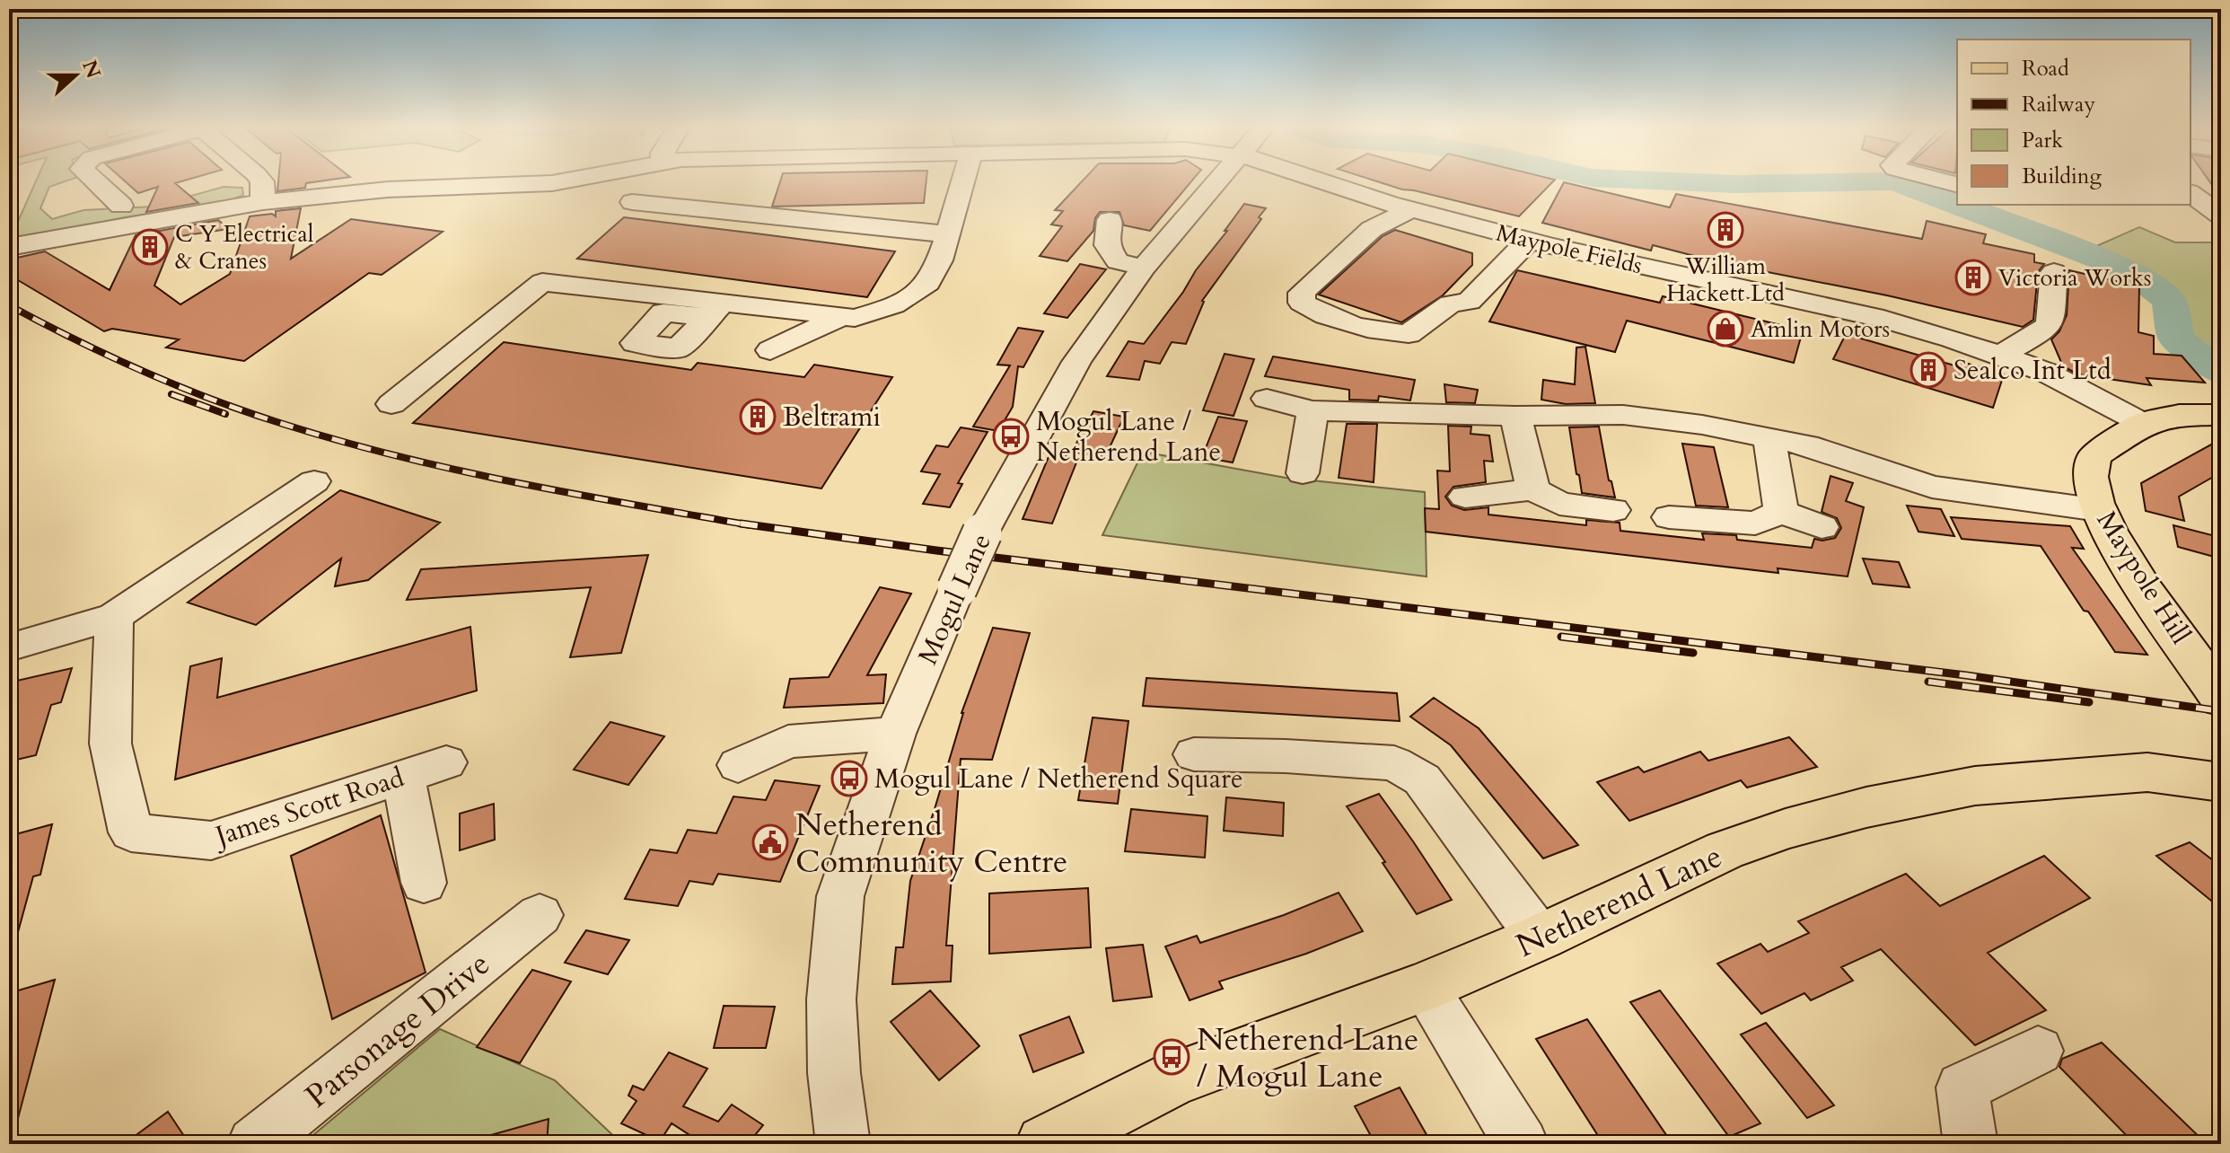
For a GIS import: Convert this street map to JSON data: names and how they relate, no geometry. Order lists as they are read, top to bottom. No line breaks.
{"streets":{"main road":["Maypole Hill","Netherend Lane"],"street":["Maypole Fields","Mogul Lane","James Scott Road","Parsonage Drive"]},"crossings":[["Maypole Fields","Maypole Hill"]],"places":{"building":["William Hackett Ltd","C Y Electrical & Cranes","Victoria Works","Sealco Int Ltd","Beltrami"],"shop":["Amlin Motors"],"bus stop":["Mogul Lane / Netherend Lane","Mogul Lane / Netherend Square","Netherend Lane / Mogul Lane"],"public building":["Netherend Community Centre"]},"legend":["Road","Railway","Park","Building"],"north":"right"}
